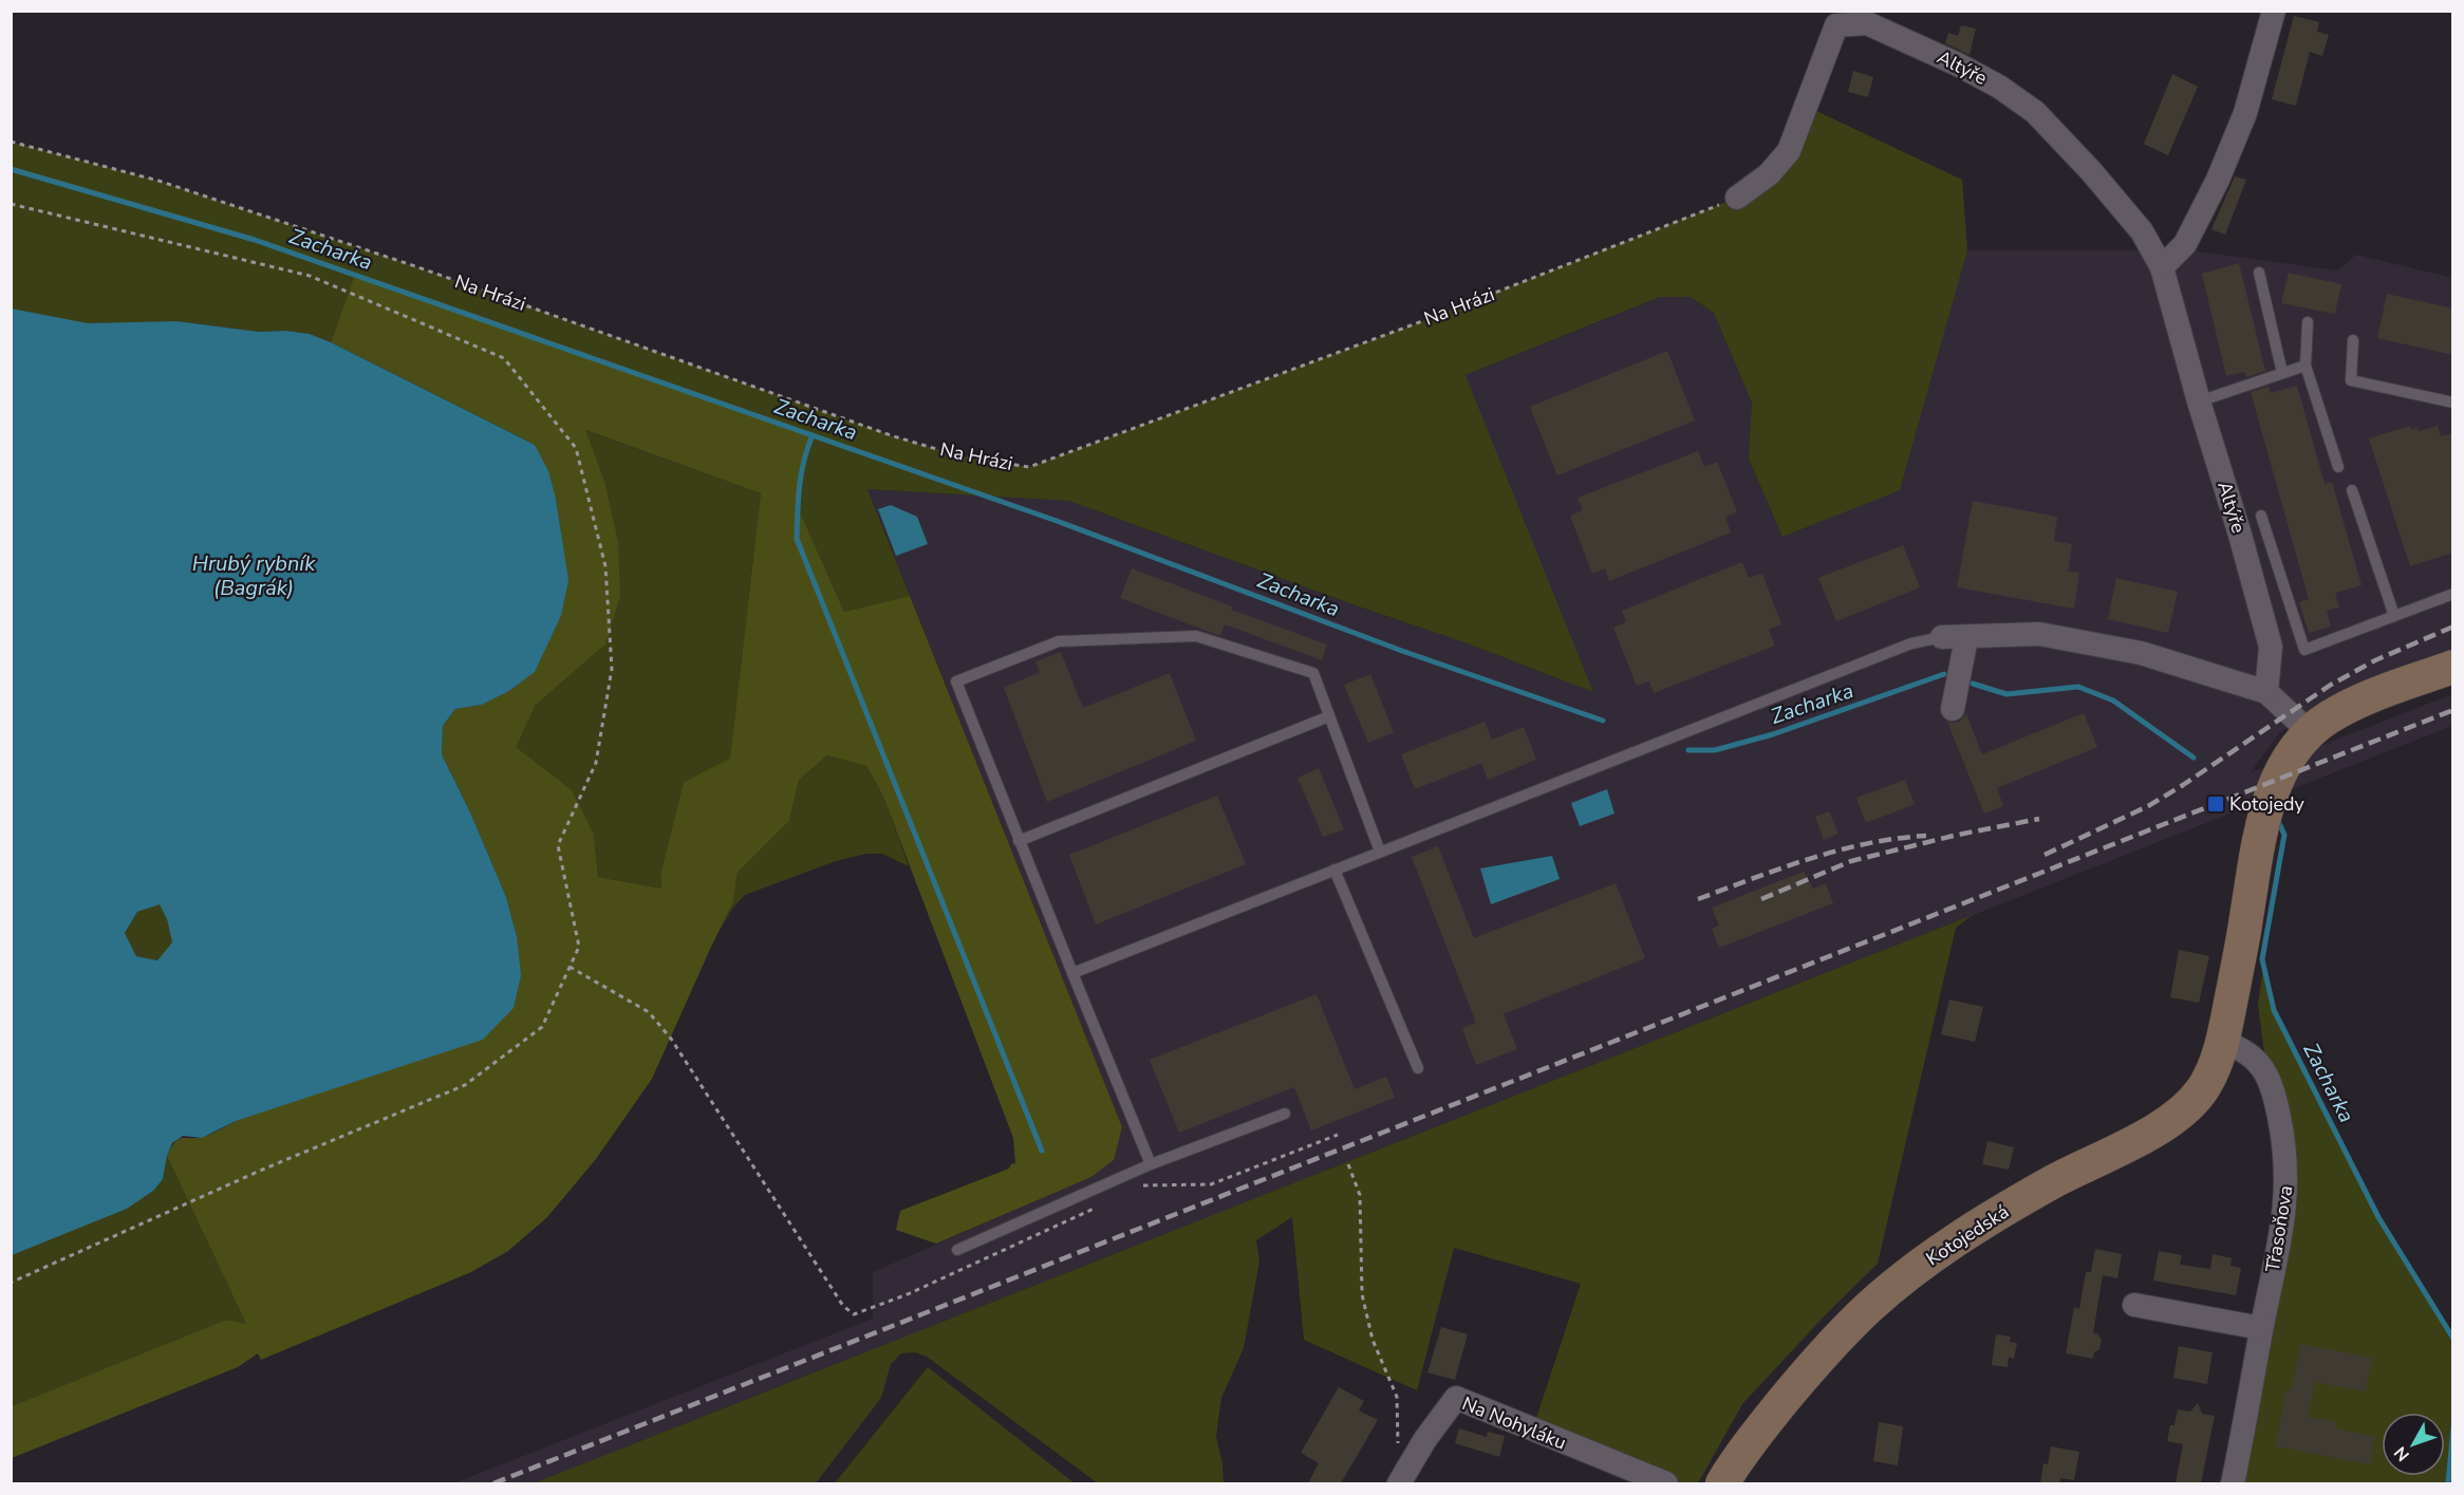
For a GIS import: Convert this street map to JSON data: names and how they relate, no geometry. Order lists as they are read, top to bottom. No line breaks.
{"streets":{"main road":["Kotojedská"],"street":["Altýře","Třasoňova","Na Nohyláku"],"path":["Na Hrázi"]},"crossings":[["Altýře","Na Hrázi"],["Třasoňova","Kotojedská"]],"water":["Zacharka","Hrubý rybník (Bagrák)"],"places":{"transit":["Kotojedy"]},"north":"bottom left"}
